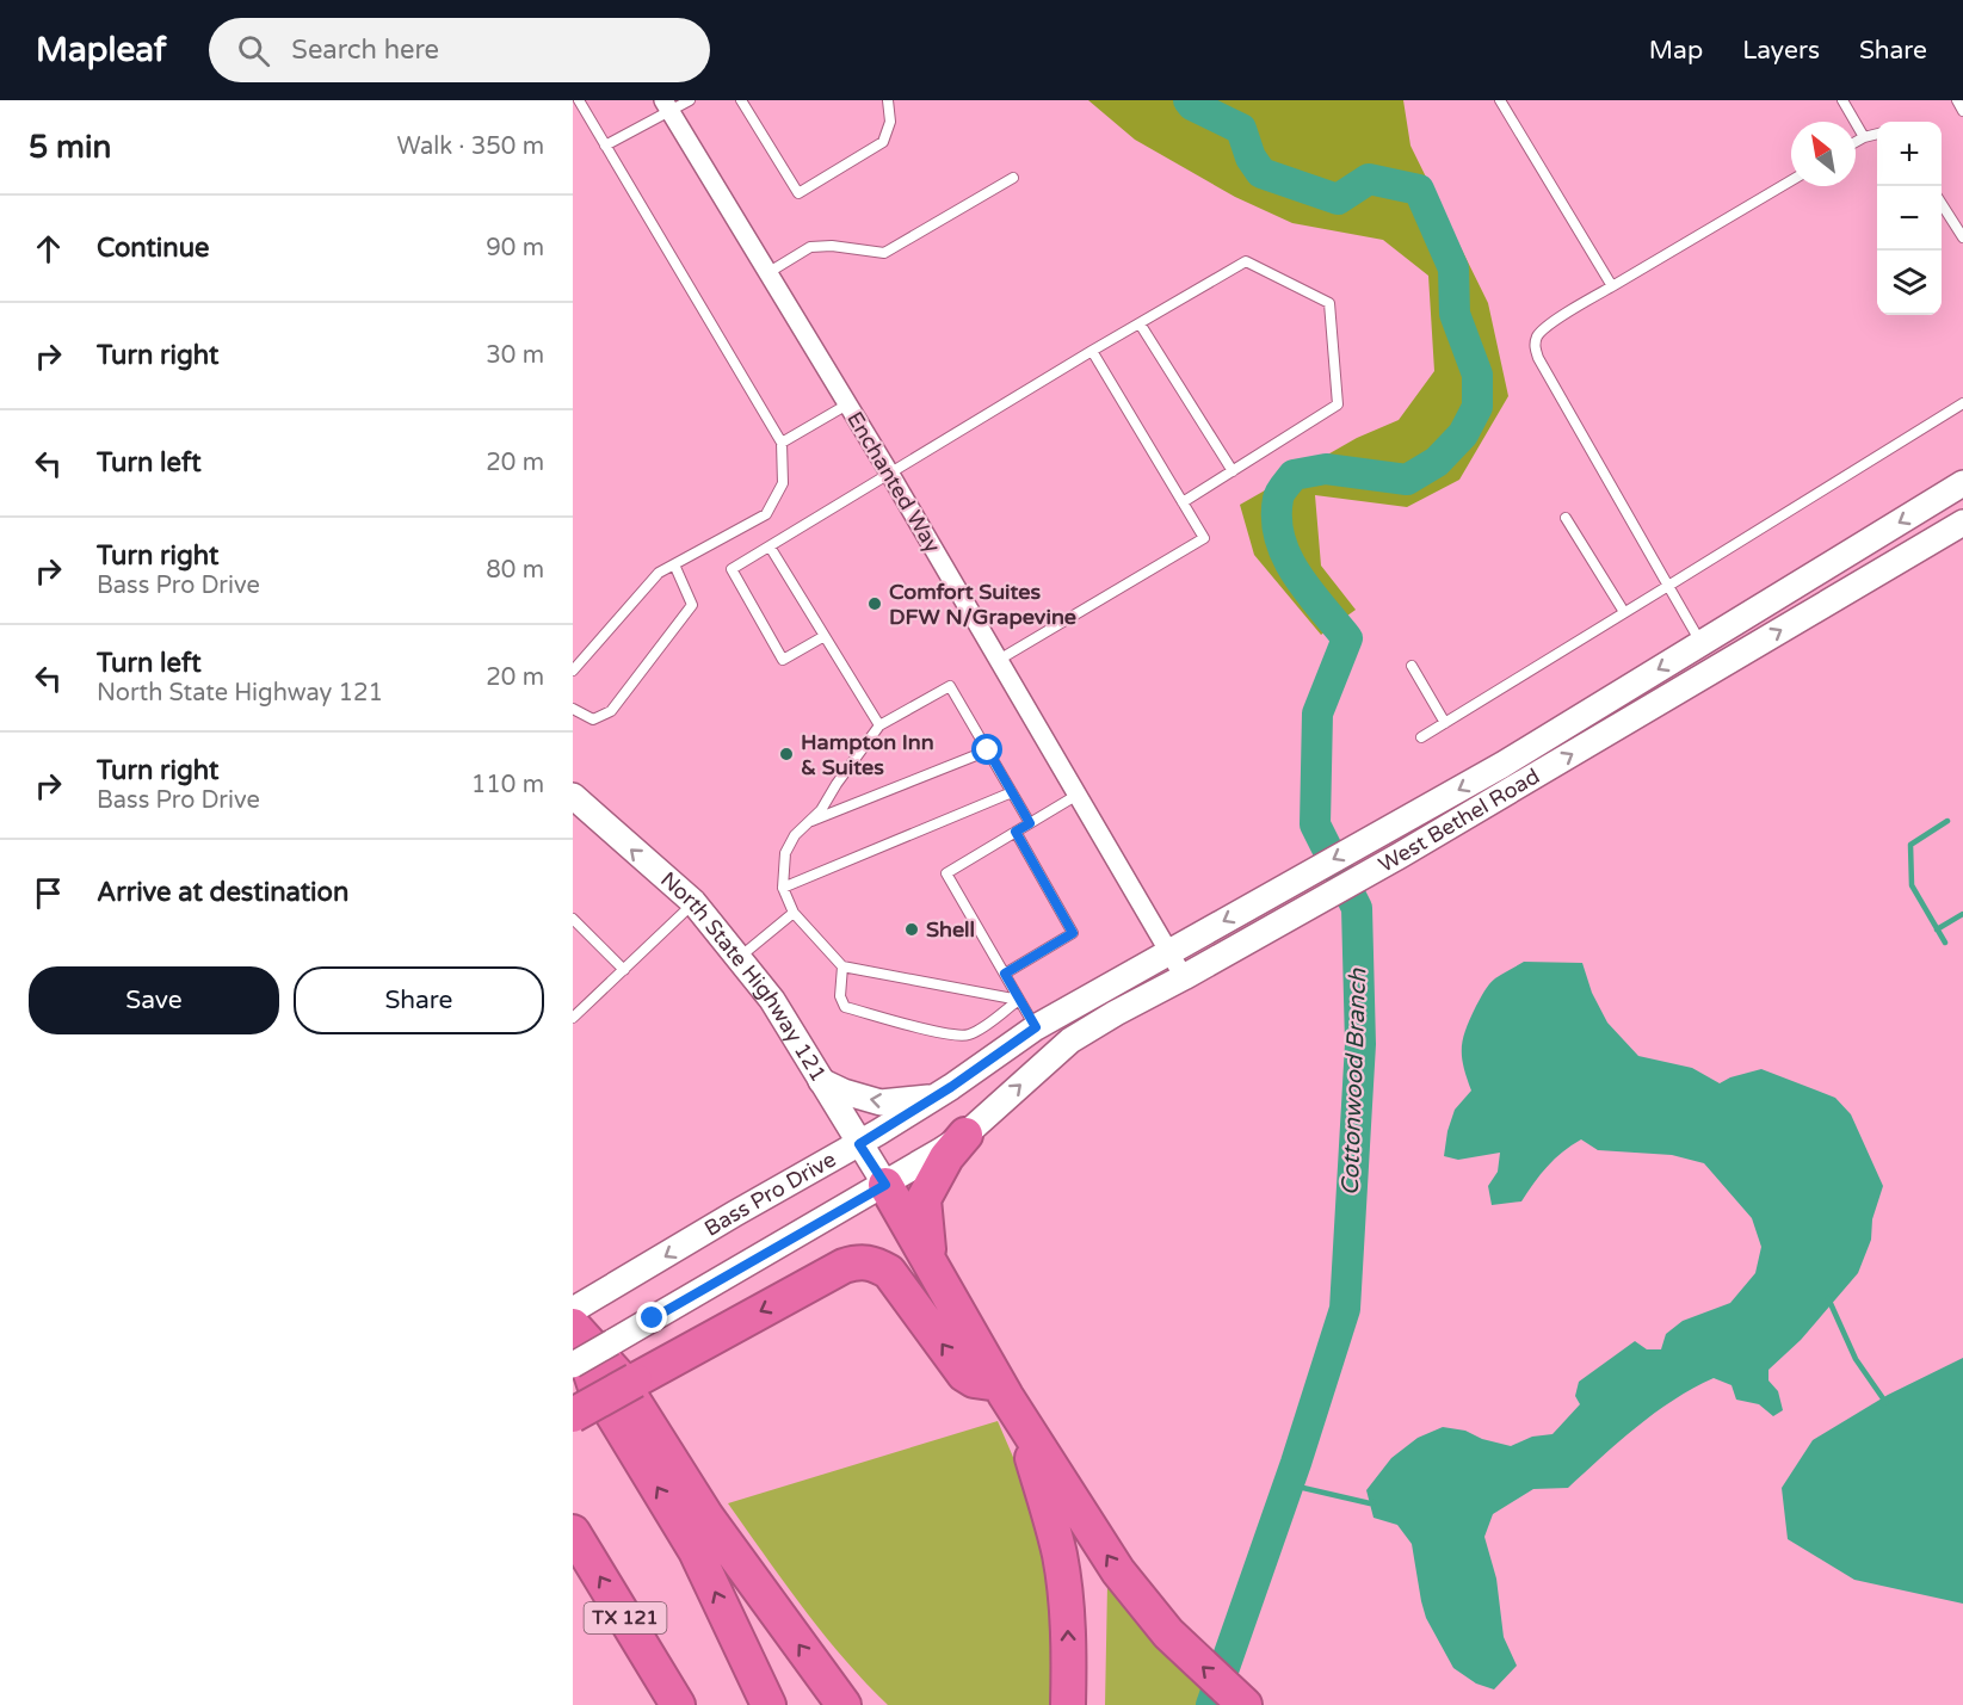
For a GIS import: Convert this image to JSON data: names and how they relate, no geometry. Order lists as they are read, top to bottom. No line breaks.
{"streets":{"highway":["TX 121"],"main road":["West Bethel Road","North State Highway 121","Bass Pro Drive"],"street":["Enchanted Way"]},"crossings":[["Enchanted Way","West Bethel Road"],["West Bethel Road","Bass Pro Drive"],["North State Highway 121","Bass Pro Drive"]],"water":["Cottonwood Branch"],"places":["Comfort Suites DFW N/Grapevine","Hampton Inn & Suites","Shell"],"north":"top left","page":{"header":"Mapleaf","search":"Search here","nav":["Map","Layers","Share"],"heading":["5 min","Walk · 350 m"],"map_buttons":["+","−"],"list":[["Continue","90 m"],["Turn right","30 m"],["Turn left","20 m"],["Turn right","Bass Pro Drive","80 m"],["Turn left","North State Highway 121","20 m"],["Turn right","Bass Pro Drive","110 m"],"Arrive at destination"],"buttons":["Save","Share"]}}
